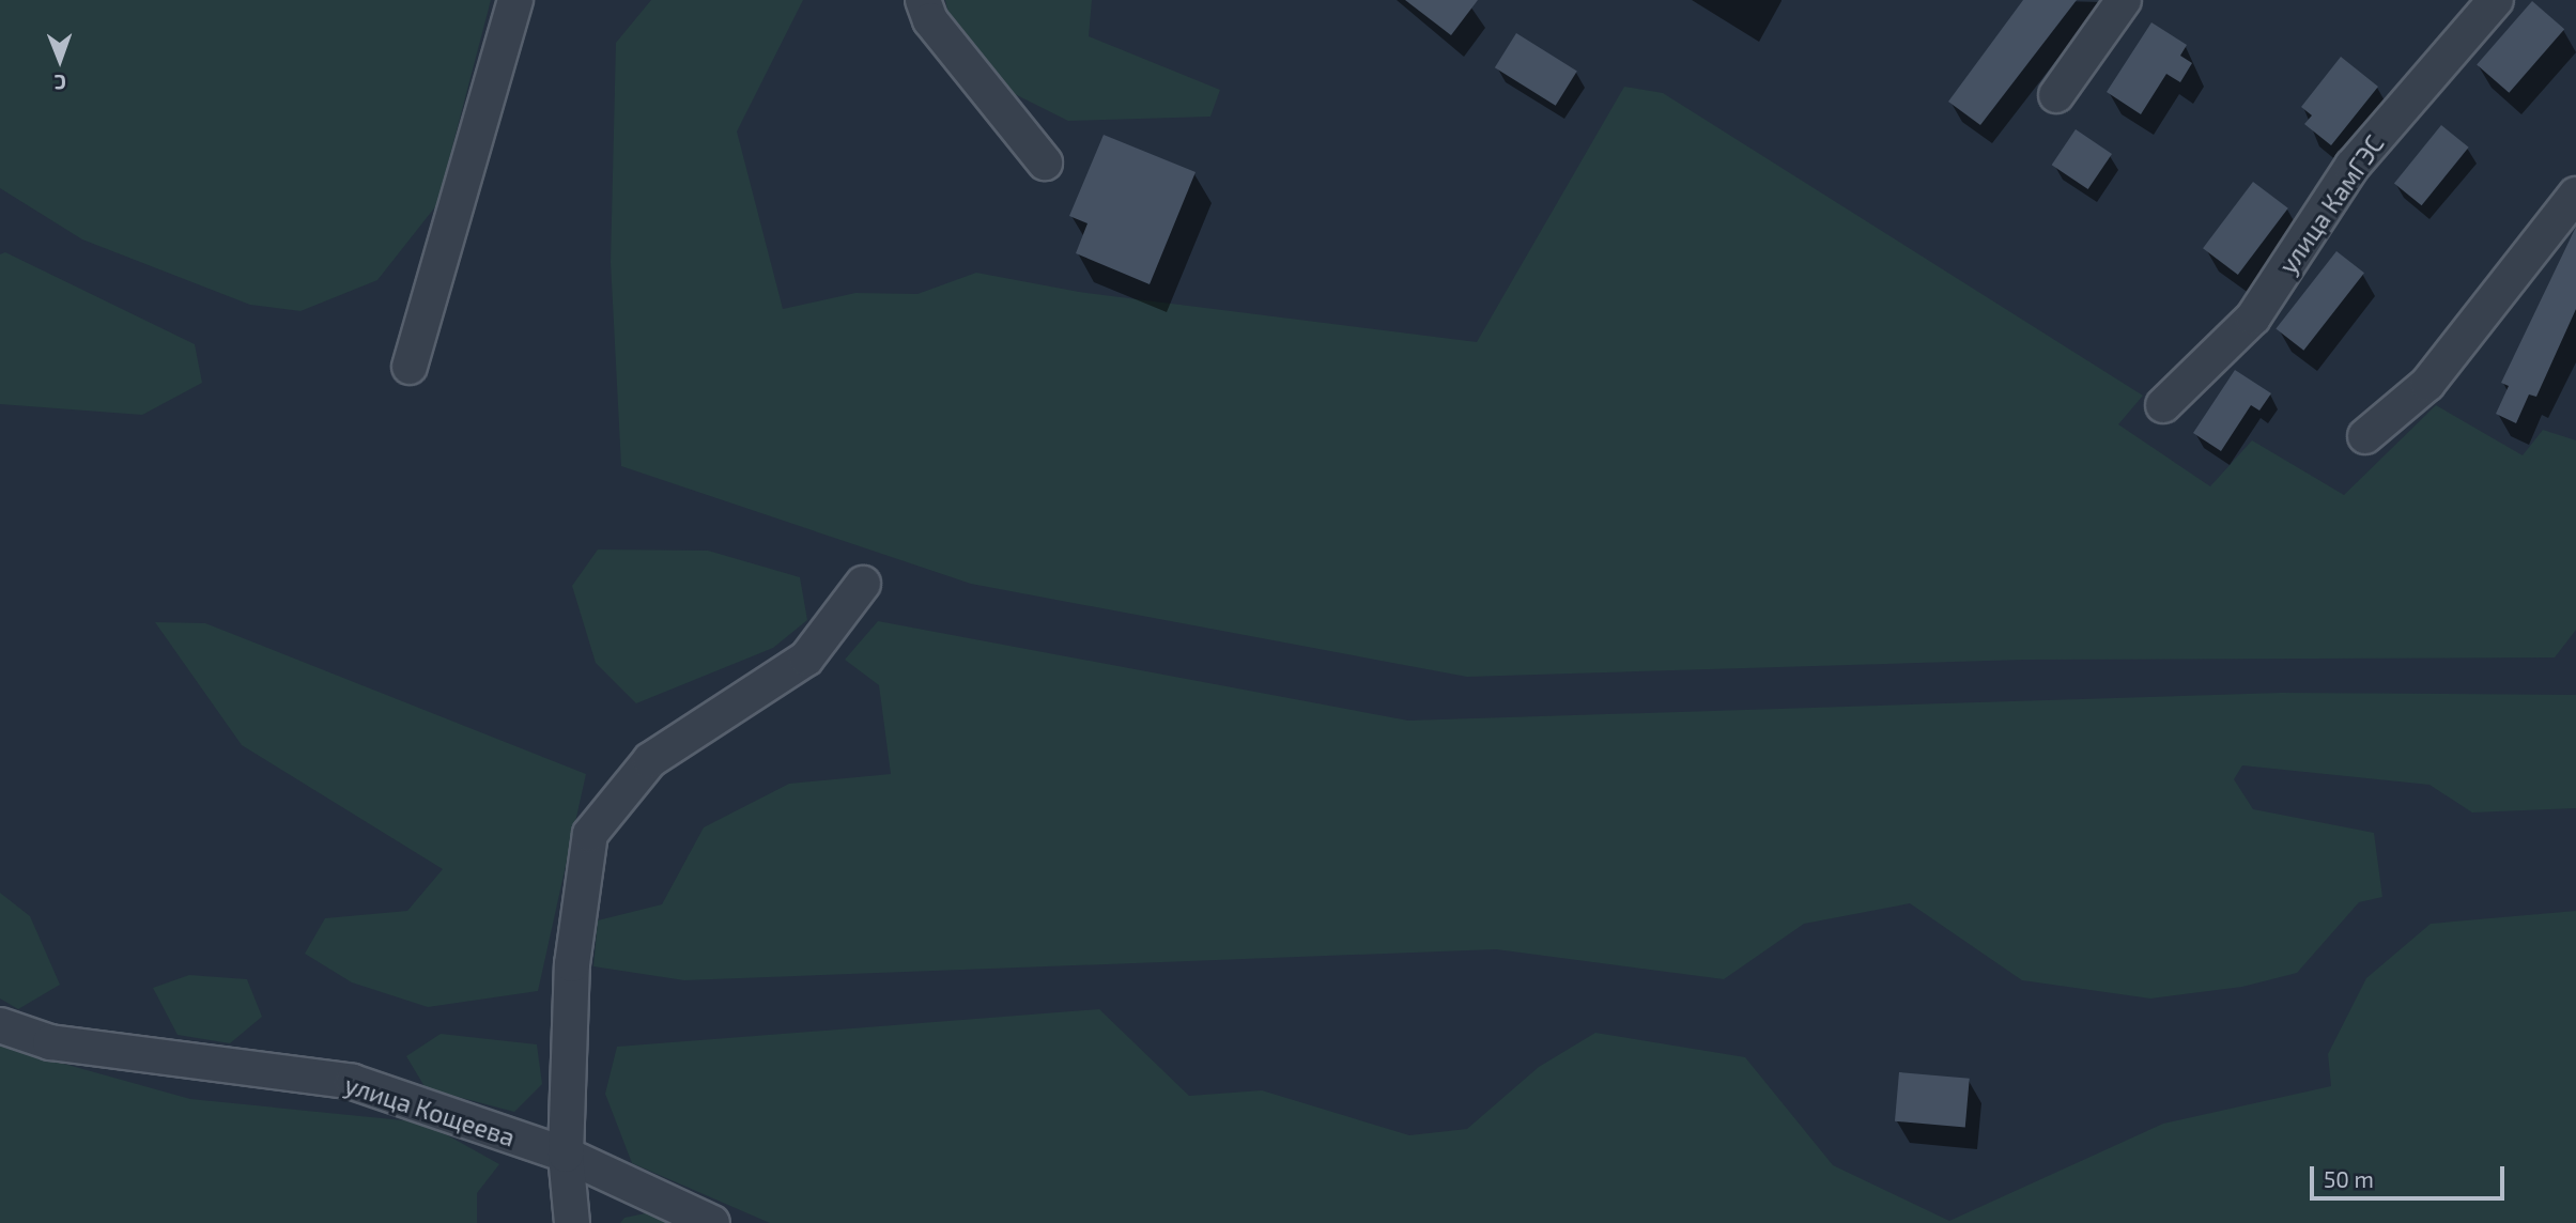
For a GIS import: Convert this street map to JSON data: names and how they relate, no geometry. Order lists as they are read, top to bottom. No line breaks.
{"streets":{"street":["улица КамГЭС","улица Кощеева"]},"scale_bar":"50 m","north":"bottom"}
